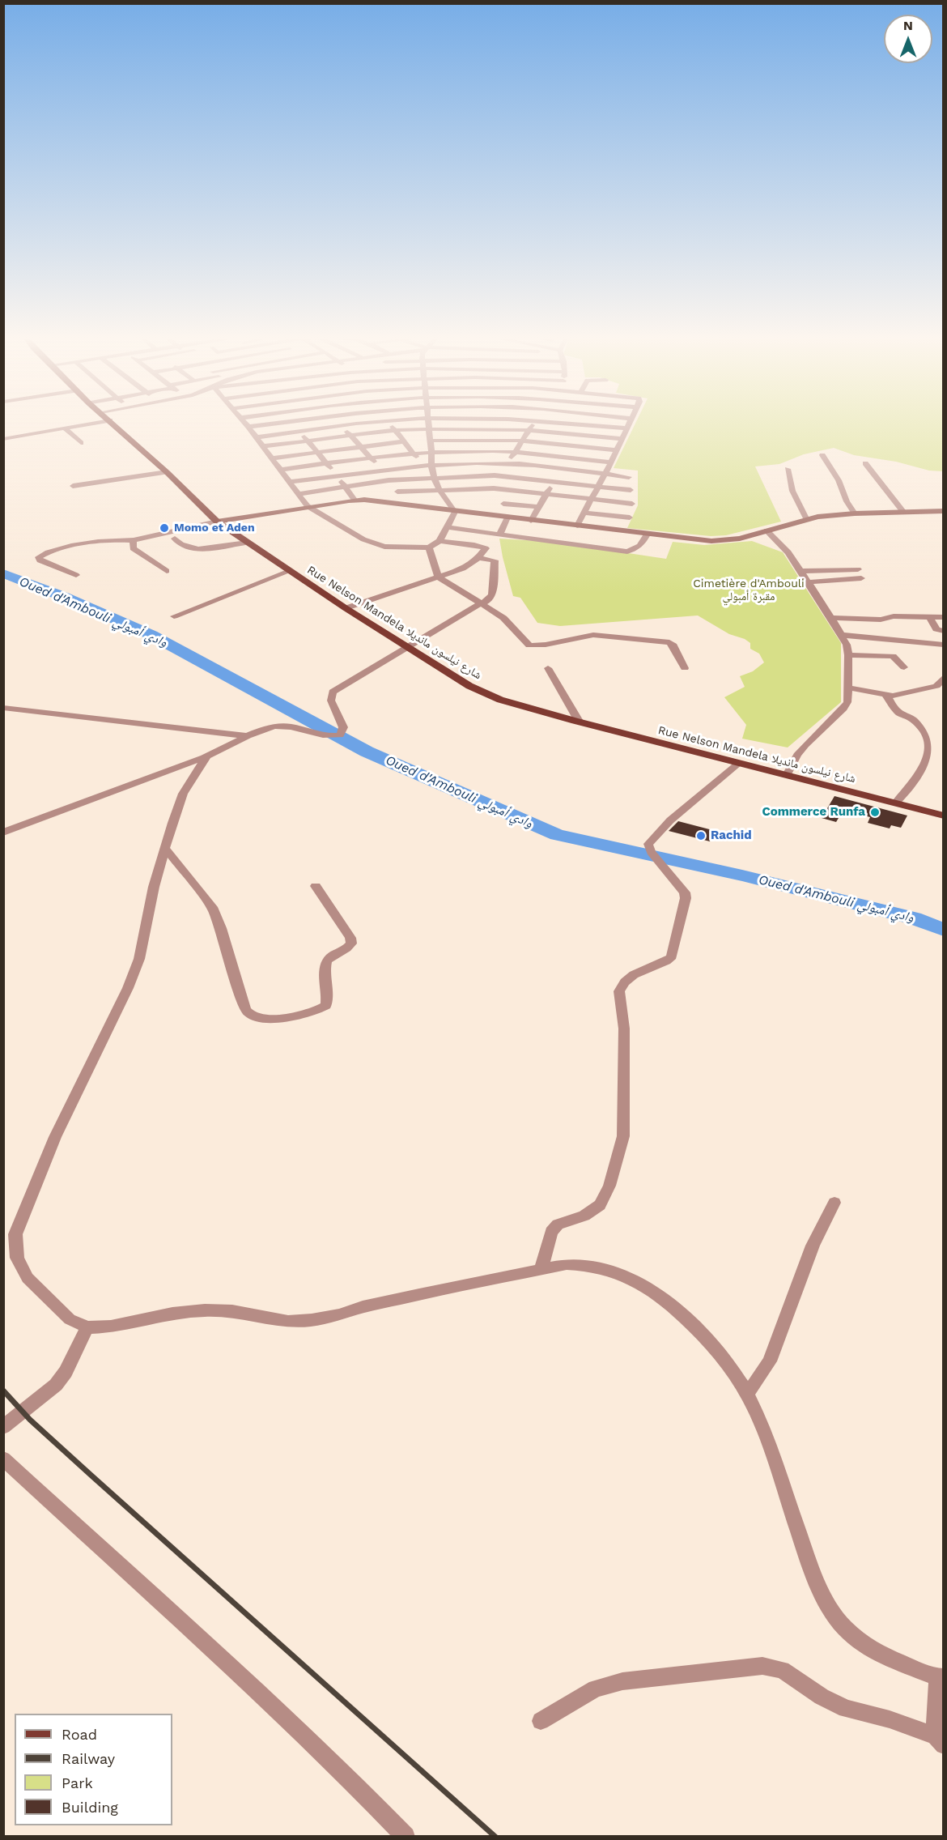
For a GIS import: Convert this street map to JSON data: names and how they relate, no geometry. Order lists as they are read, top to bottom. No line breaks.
{"streets":{"main road":["Rue Nelson Mandela شارع نيلسون مانديلا"]},"water":["Oued d'Ambouli وادي أمبولي"],"parks":["Cimetière d'Ambouli مقبرة أمبولي"],"places":["Momo et Aden","Commerce Runfa","Rachid"],"legend":["Road","Railway","Park","Building"],"north":"top"}
